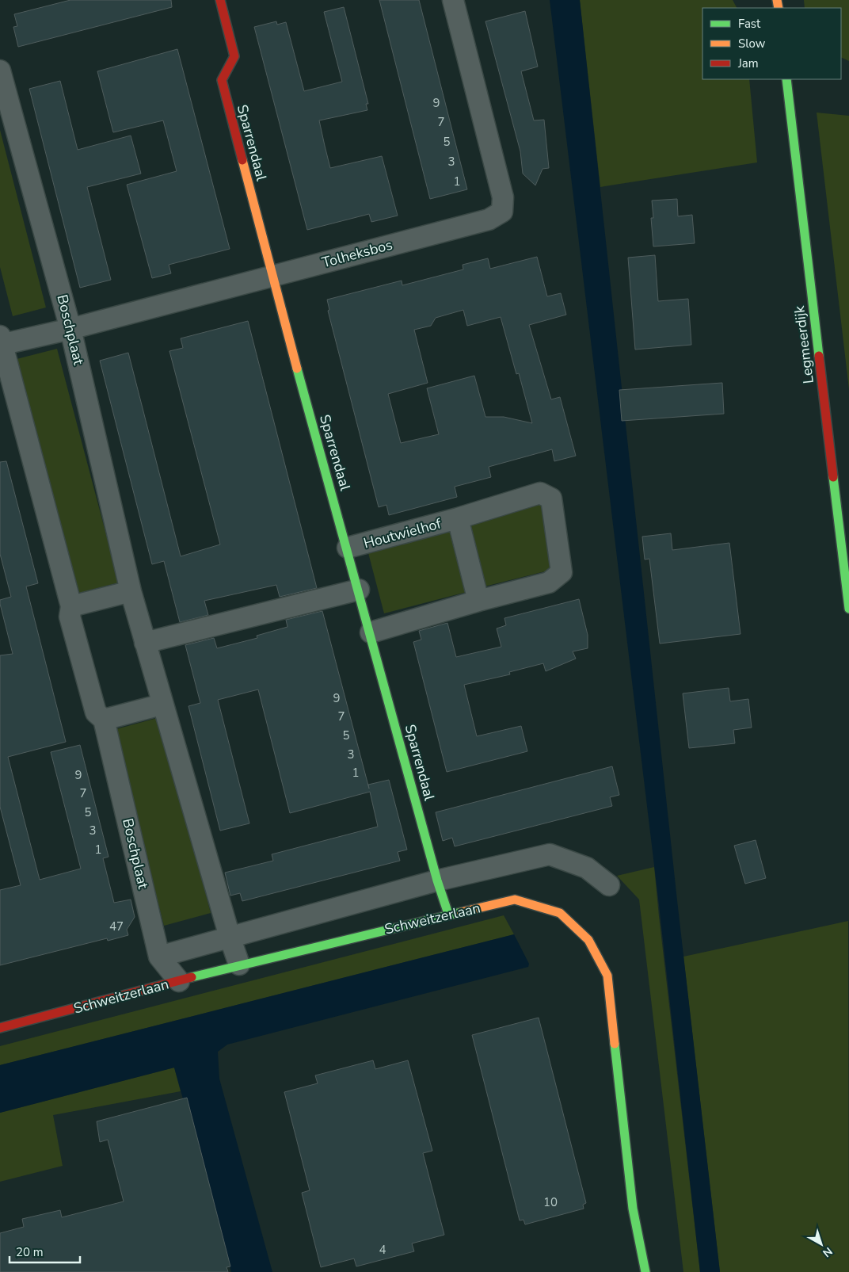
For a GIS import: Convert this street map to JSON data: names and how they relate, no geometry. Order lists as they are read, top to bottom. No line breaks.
{"streets":{"street":["Sparrendaal","Tolheksbos","Boschplaat","Legmeerdijk","Houtwielhof","Schweitzerlaan"]},"crossings":[["Sparrendaal","Tolheksbos"],["Sparrendaal","Houtwielhof"],["Sparrendaal","Schweitzerlaan"],["Tolheksbos","Boschplaat"],["Boschplaat","Schweitzerlaan"]],"house_numbers":["9","7","5","3","1","9","7","5","3","1","9","7","5","3","1","47","10","4"],"legend":["Fast","Slow","Jam"],"scale_bar":"20 m","north":"bottom right"}
